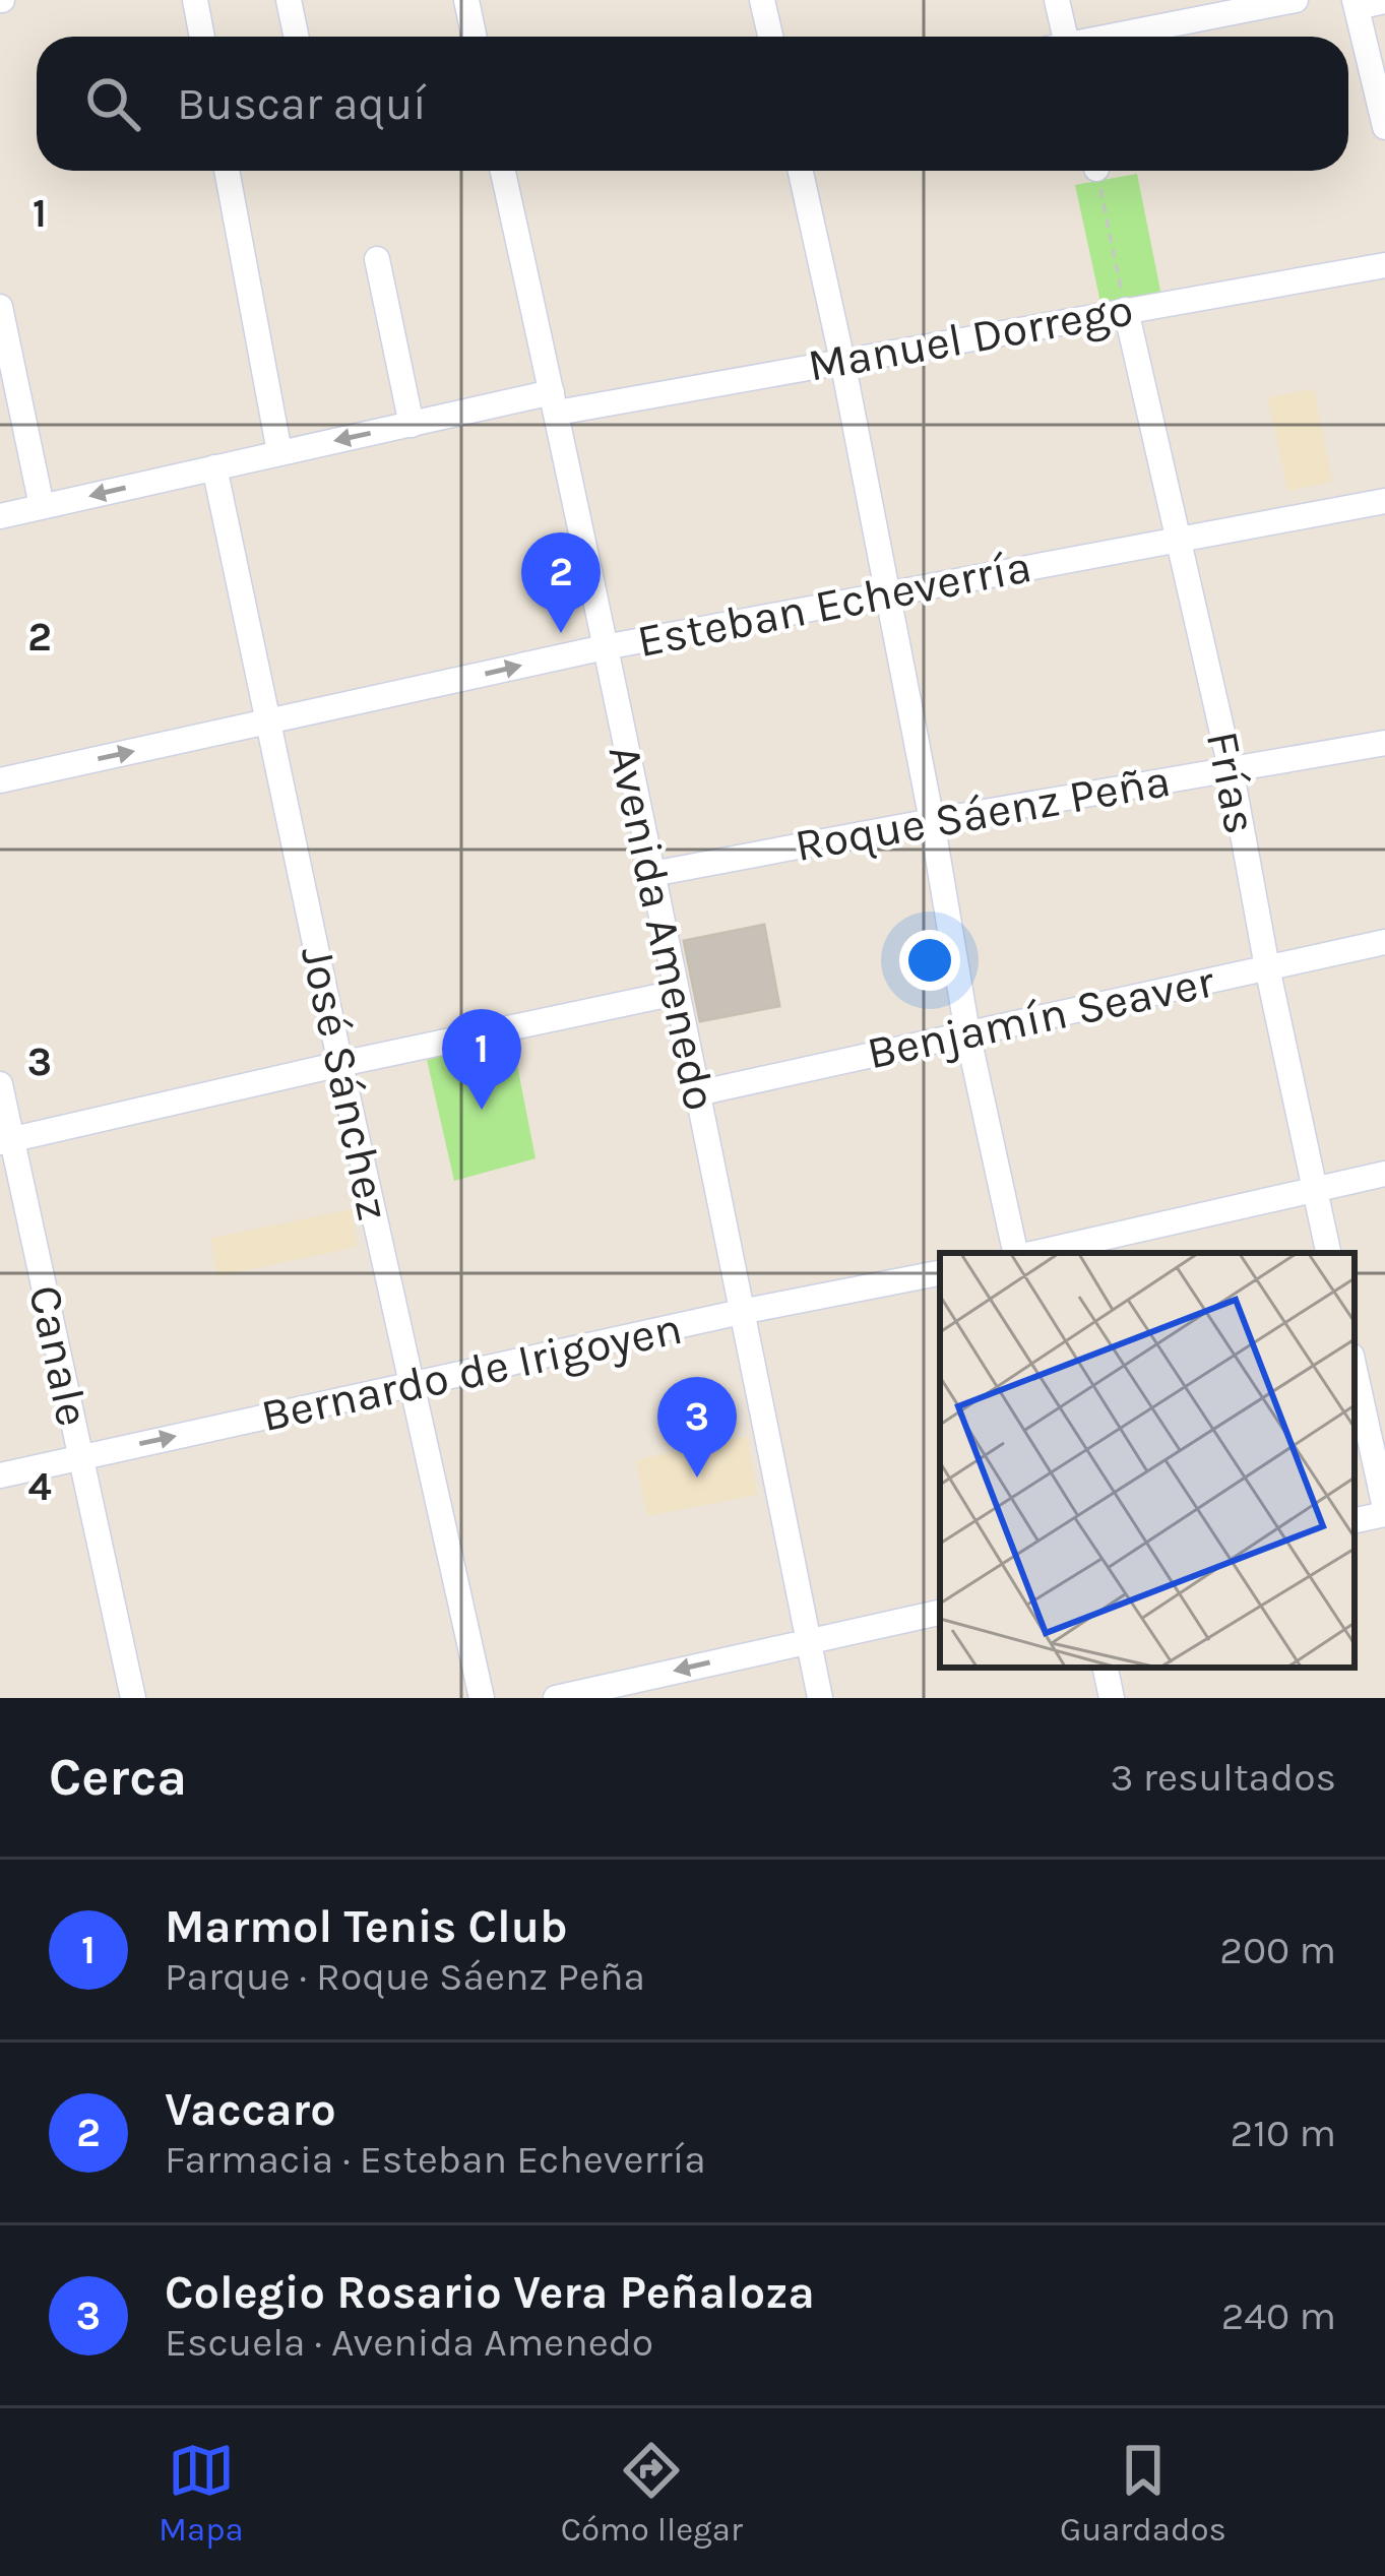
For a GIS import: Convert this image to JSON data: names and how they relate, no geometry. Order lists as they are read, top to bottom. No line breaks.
{"streets":{"street":["Manuel Dorrego","Esteban Echeverría","Frías","Roque Sáenz Peña","Avenida Amenedo","Benjamín Seaver","José Sánchez","Canale","Bernardo de Irigoyen"]},"crossings":[["Manuel Dorrego","Frías"],["Manuel Dorrego","Avenida Amenedo"],["Manuel Dorrego","José Sánchez"],["Esteban Echeverría","Frías"],["Esteban Echeverría","Avenida Amenedo"],["Esteban Echeverría","José Sánchez"],["Frías","Roque Sáenz Peña"],["Frías","Benjamín Seaver"],["Roque Sáenz Peña","Avenida Amenedo"],["Avenida Amenedo","Benjamín Seaver"],["Avenida Amenedo","Bernardo de Irigoyen"],["José Sánchez","Bernardo de Irigoyen"],["Canale","Bernardo de Irigoyen"]],"one_way":["Esteban Echeverría","Bernardo de Irigoyen"],"page":{"search":"Buscar aquí","pins":["2","1","3"],"heading":["Cerca","3 resultados"],"list":[{"mark":"1","name":"Marmol Tenis Club","note":"Parque · Roque Sáenz Peña","value":"200 m"},{"mark":"2","name":"Vaccaro","note":"Farmacia · Esteban Echeverría","value":"210 m"},{"mark":"3","name":"Colegio Rosario Vera Peñaloza","note":"Escuela · Avenida Amenedo","value":"240 m"}],"nav":["Mapa","Cómo llegar","Guardados"]},"grid":{"rows":["1","2","3","4"]}}
